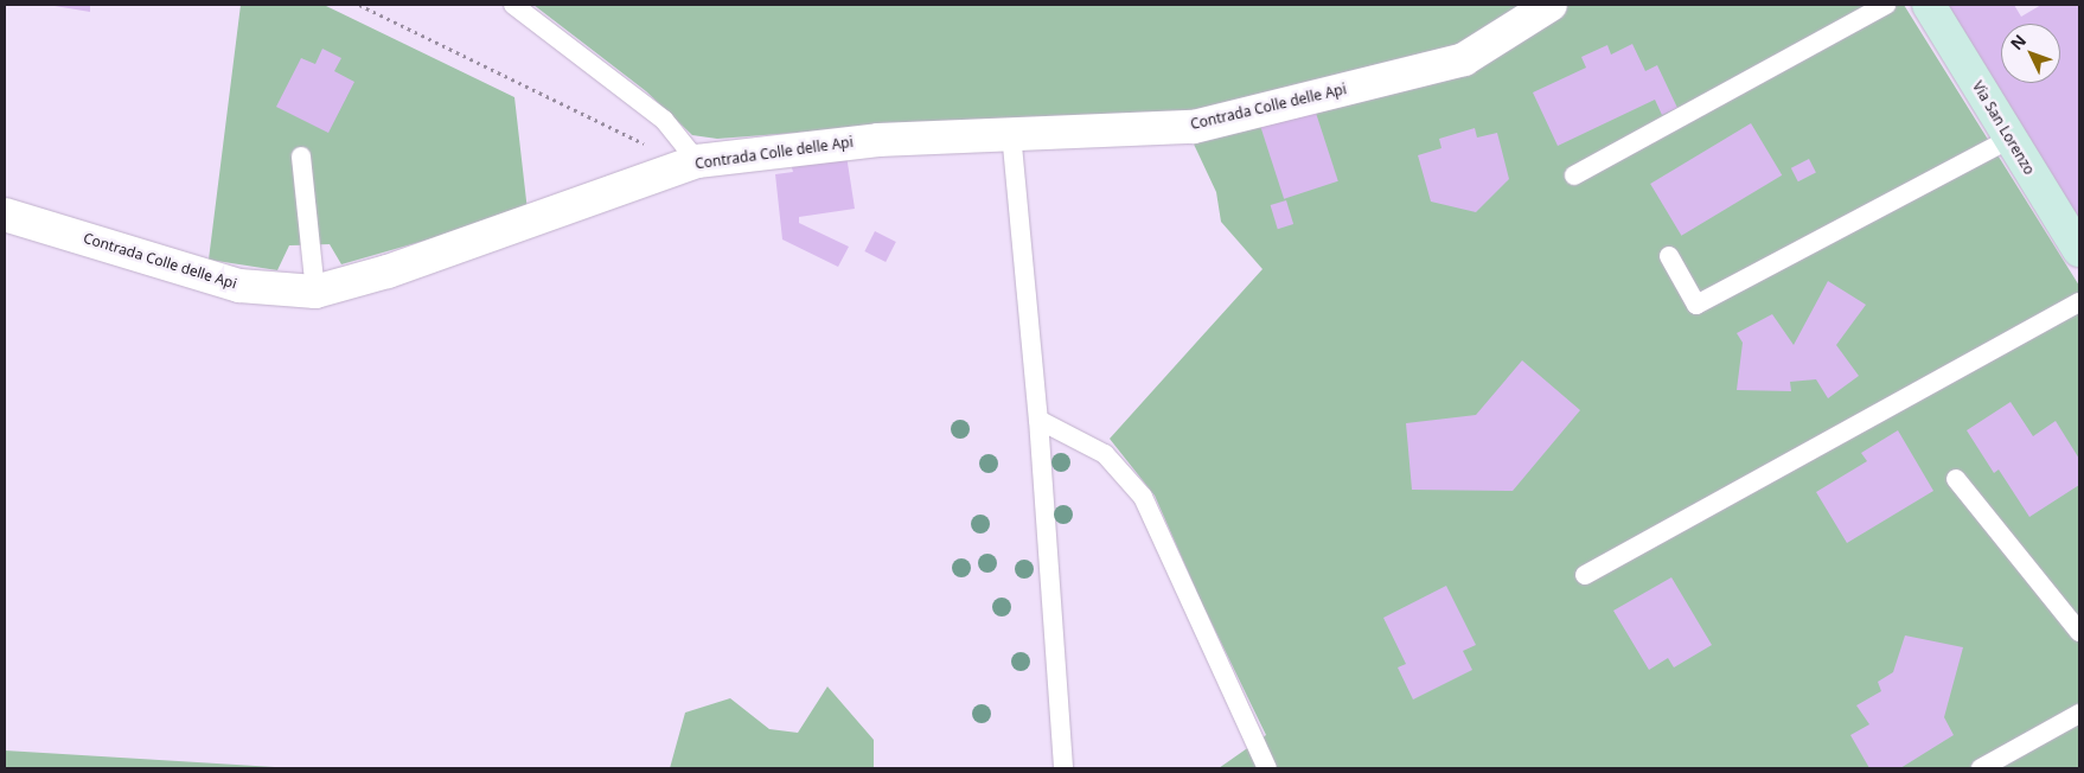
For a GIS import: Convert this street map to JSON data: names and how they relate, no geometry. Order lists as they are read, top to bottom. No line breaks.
{"streets":{"street":["Contrada Colle delle Api","Via San Lorenzo"]},"north":"top left"}
